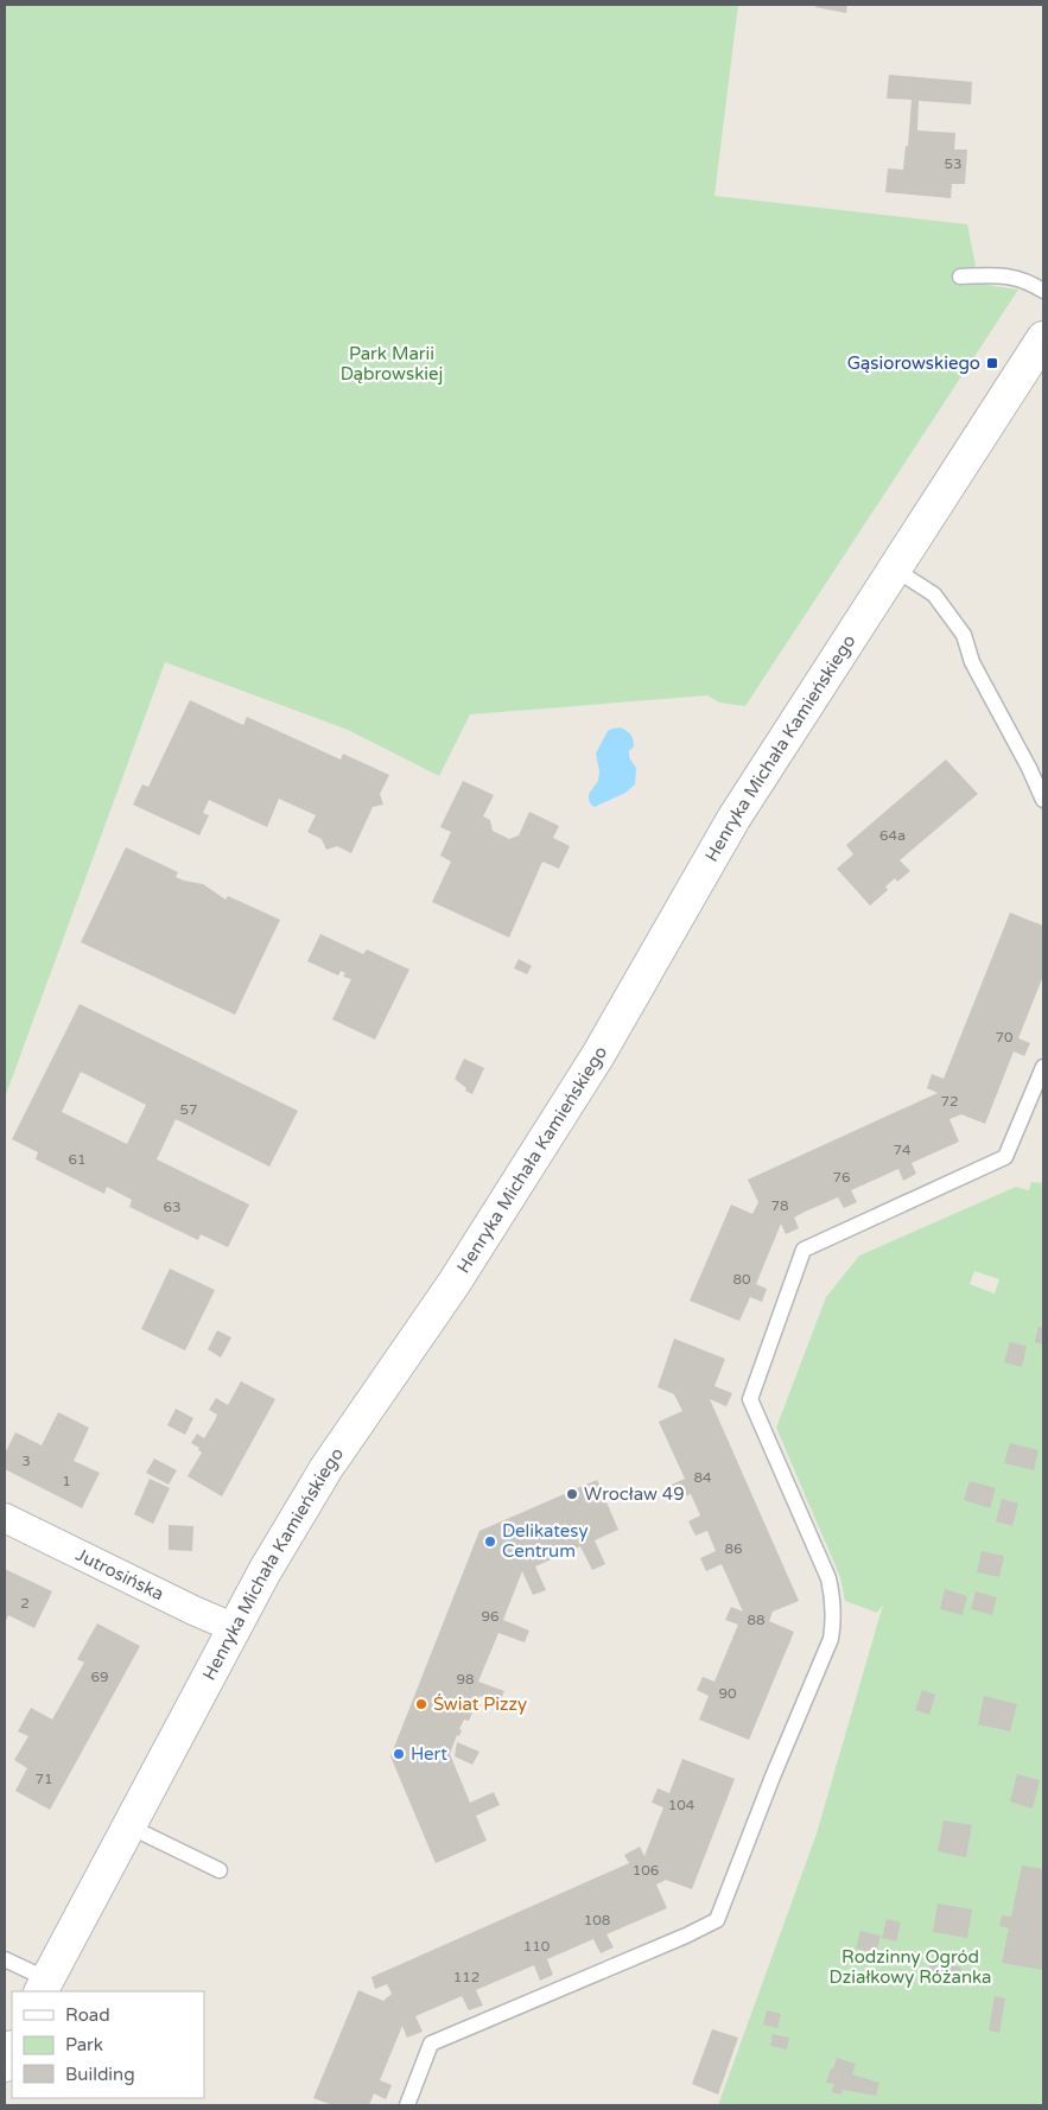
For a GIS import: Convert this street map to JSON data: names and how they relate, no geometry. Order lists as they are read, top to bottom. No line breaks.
{"streets":{"street":["Henryka Michała Kamieńskiego","Jutrosińska"]},"crossings":[["Henryka Michała Kamieńskiego","Jutrosińska"]],"parks":["Park Marii Dąbrowskiej","Rodzinny Ogród Działkowy Różanka"],"places":{"transit":["Gąsiorowskiego"],"other":["Wrocław 49","Delikatesy Centrum","Świat Pizzy","Hert"]},"house_numbers":["53","64a","70","72","57","74","61","76","78","63","80","3","84","1","86","2","96","88","69","98","90","71","104","106","108","110","112"],"legend":["Road","Park","Building"]}
